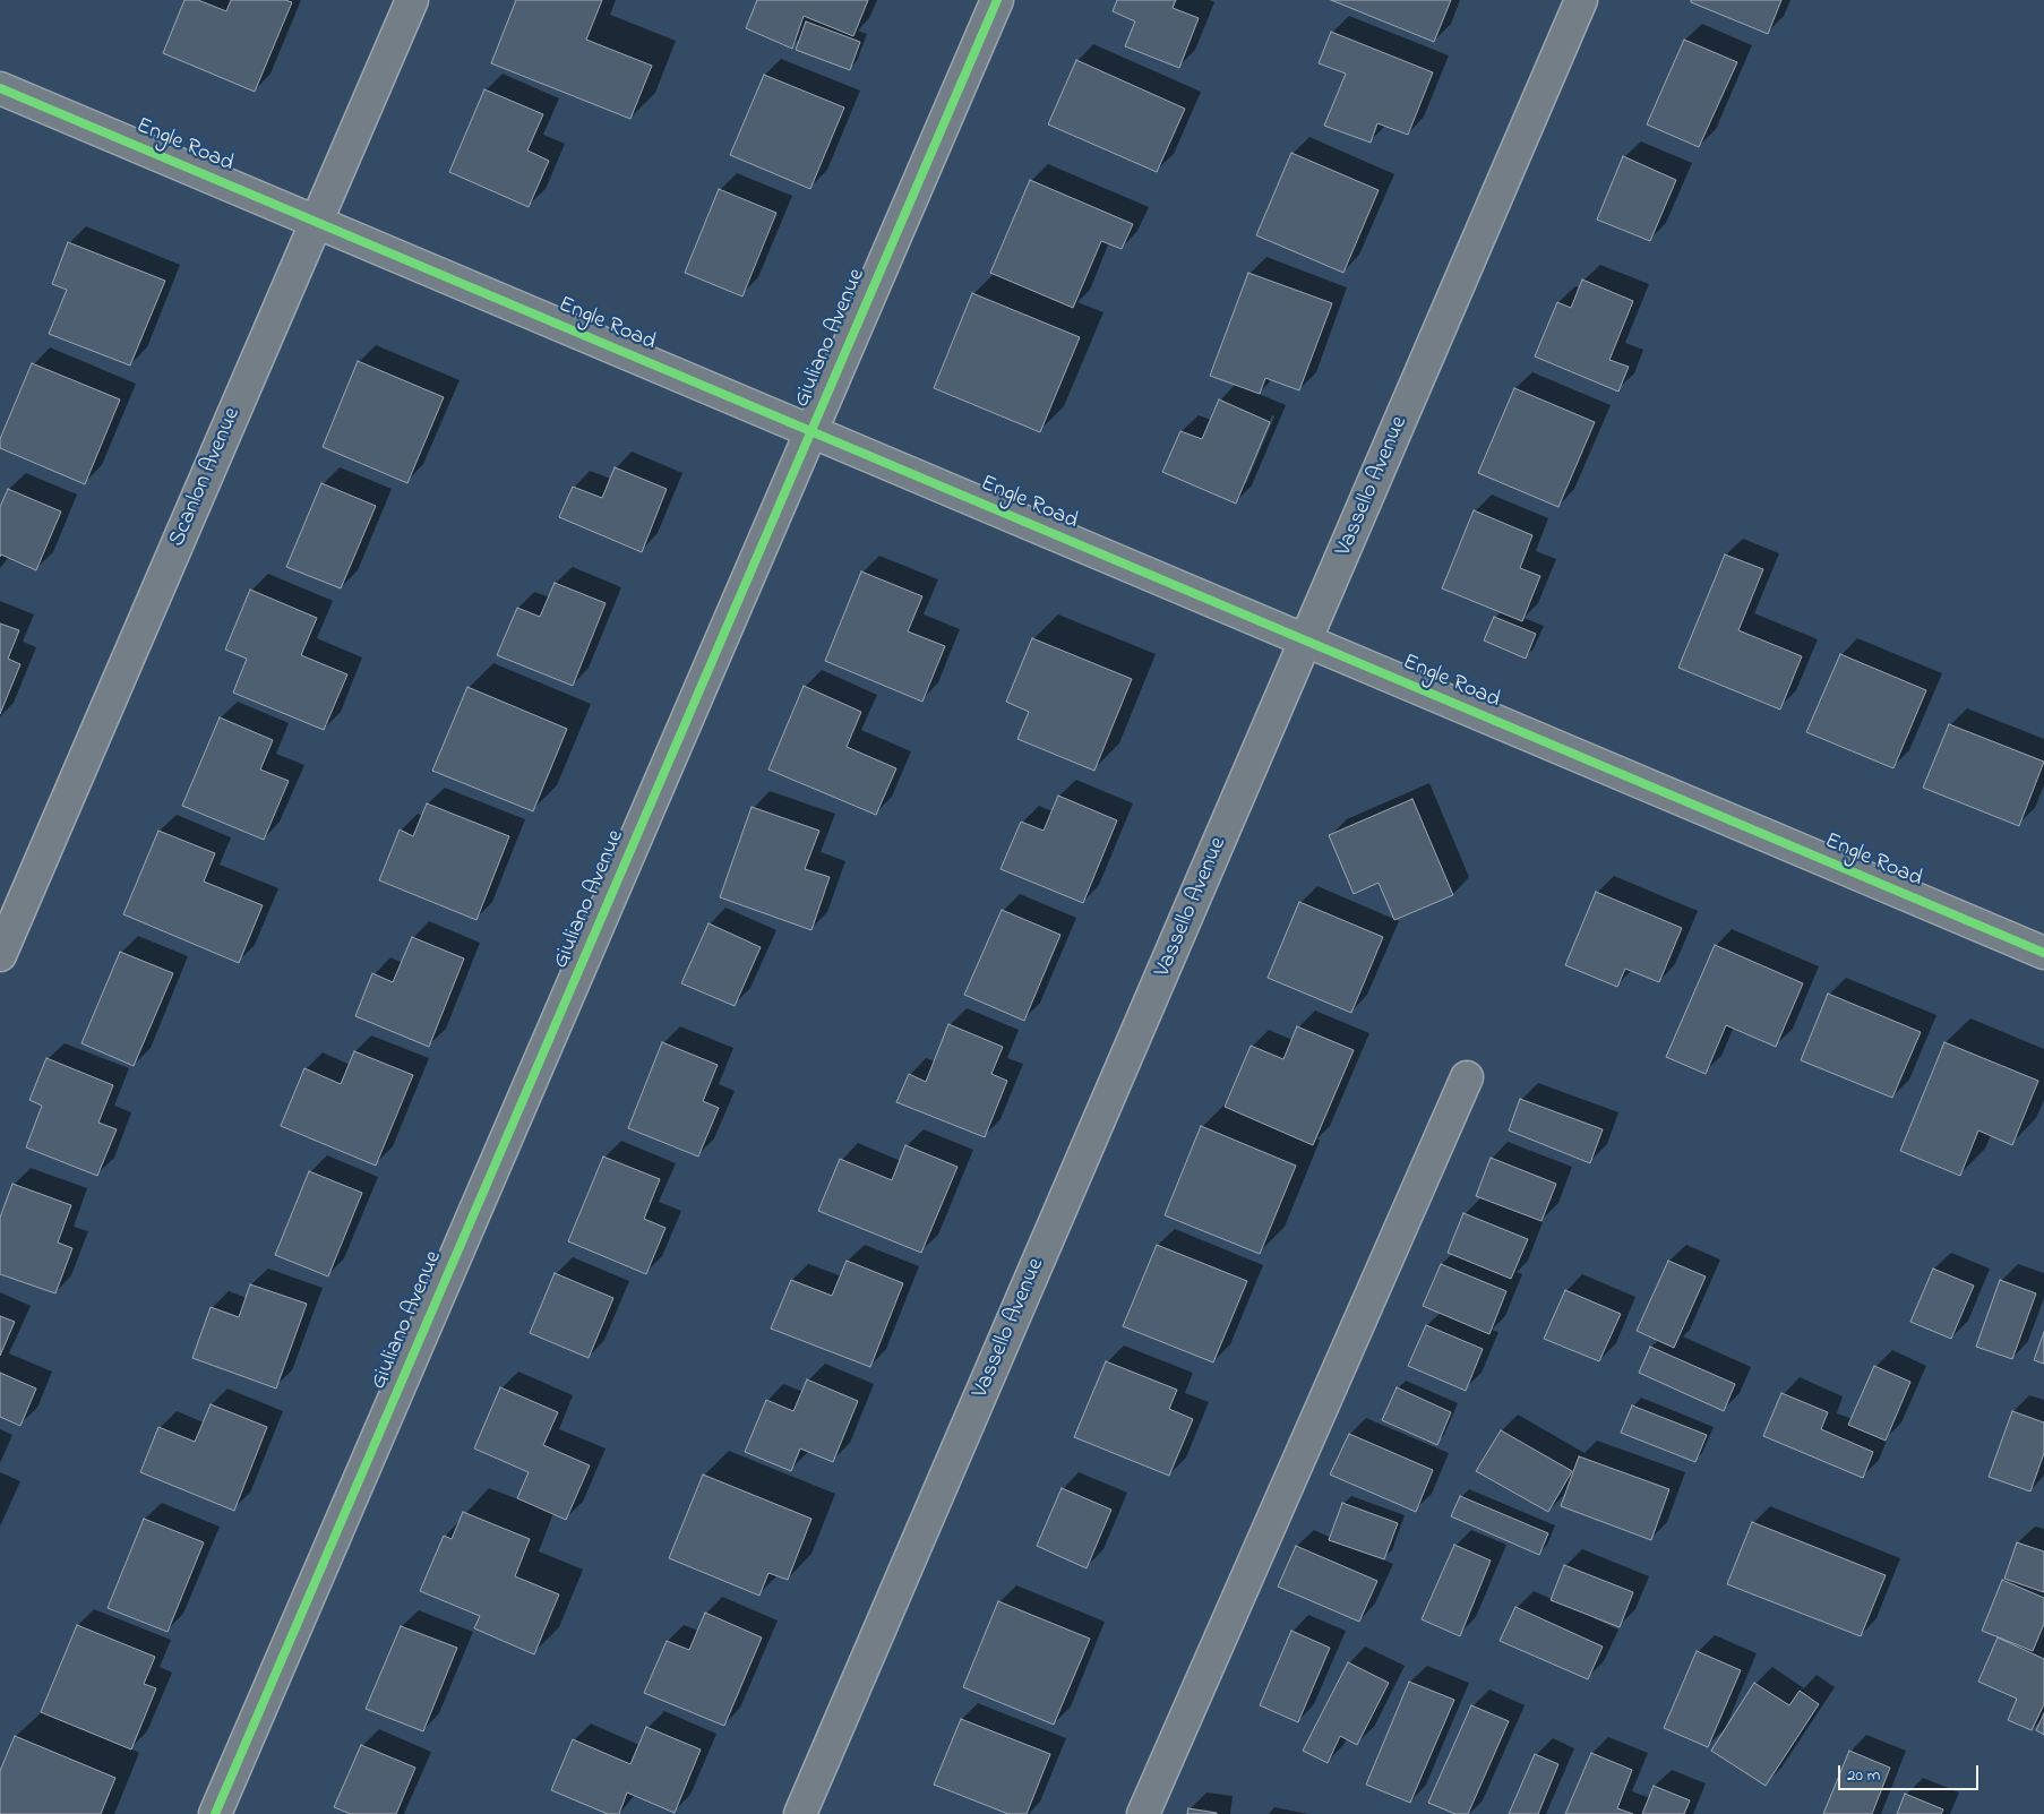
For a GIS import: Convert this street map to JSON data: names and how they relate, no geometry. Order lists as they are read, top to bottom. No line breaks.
{"streets":{"street":["Engle Road","Giuliano Avenue","Scanlon Avenue","Vassello Avenue"]},"crossings":[["Engle Road","Giuliano Avenue"],["Engle Road","Scanlon Avenue"],["Engle Road","Vassello Avenue"]],"scale_bar":"20 m"}
